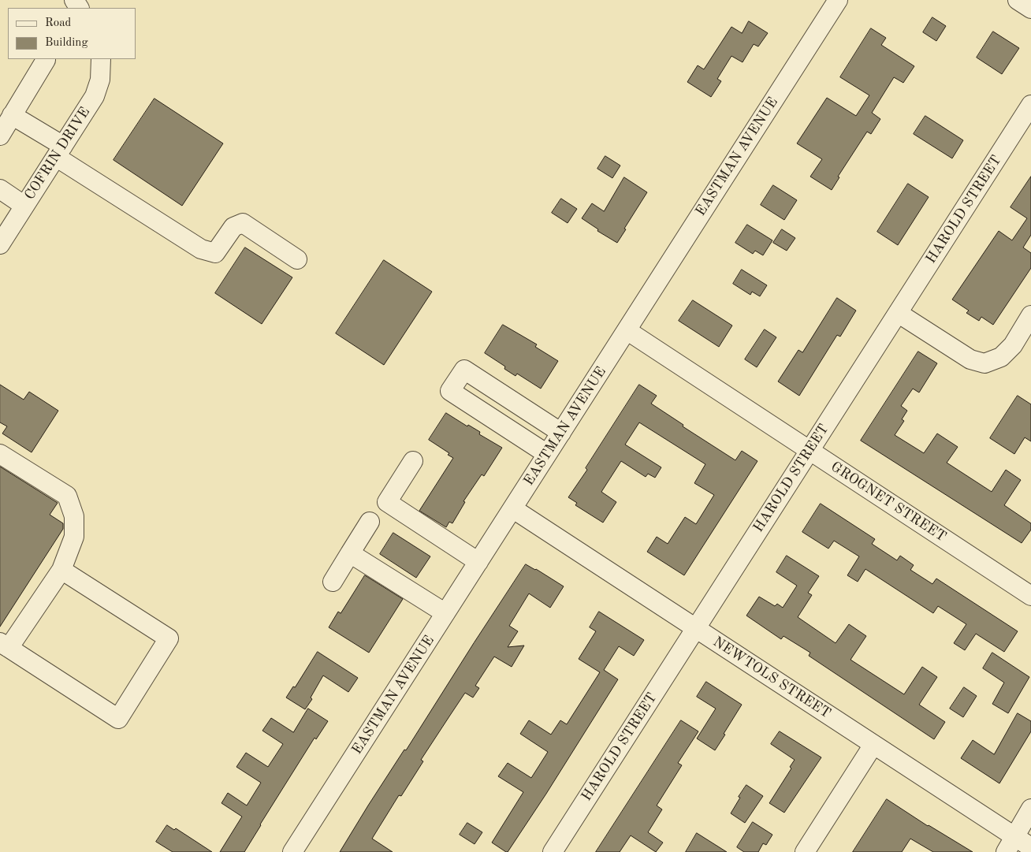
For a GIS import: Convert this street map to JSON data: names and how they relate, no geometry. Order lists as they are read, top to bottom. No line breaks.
{"streets":{"street":["COFRIN DRIVE","EASTMAN AVENUE","HAROLD STREET","GROGNET STREET","NEWTOLS STREET"]},"crossings":[["EASTMAN AVENUE","GROGNET STREET"],["EASTMAN AVENUE","NEWTOLS STREET"],["HAROLD STREET","GROGNET STREET"],["HAROLD STREET","NEWTOLS STREET"]],"legend":["Road","Building"]}
